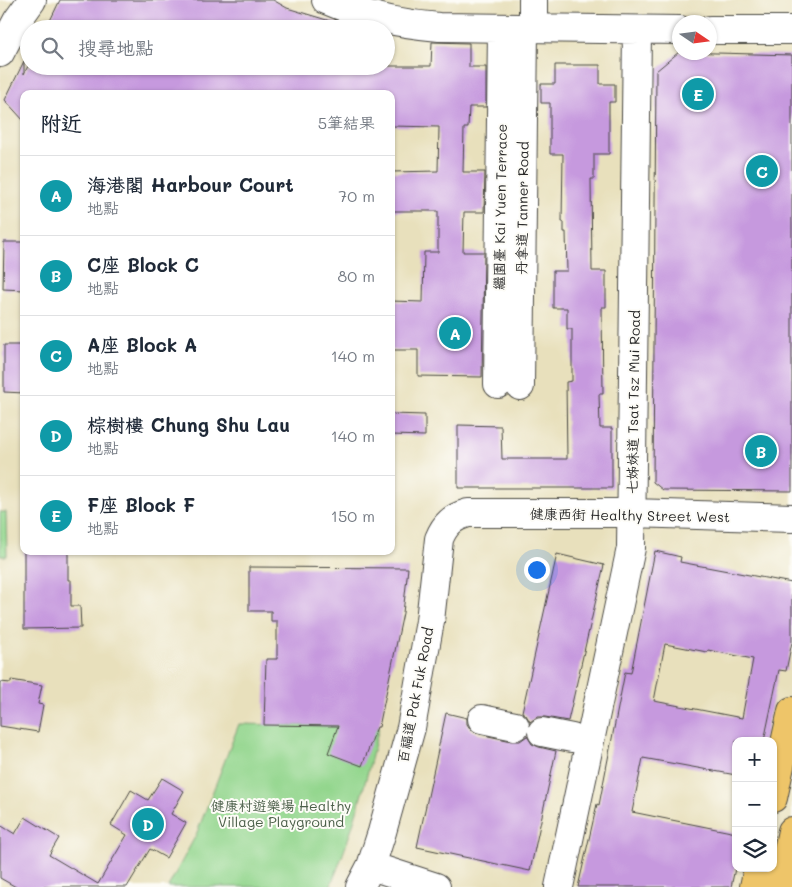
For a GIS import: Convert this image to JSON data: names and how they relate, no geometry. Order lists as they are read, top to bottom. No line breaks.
{"streets":{"street":["丹拿道 Tanner Road","七姊妹道 Tsat Tsz Mui Road","健康西街 Healthy Street West","百福道 Pak Fuk Road"]},"crossings":[["七姊妹道 Tsat Tsz Mui Road","健康西街 Healthy Street West"],["健康西街 Healthy Street West","百福道 Pak Fuk Road"]],"parks":["健康村遊樂場 Healthy Village Playground"],"north":"right","page":{"search":"搜尋地點","pins":["E","C","A","B","D"],"heading":["附近","5筆結果"],"list":[{"mark":"A","name":"海港閣 Harbour Court","note":"地點","value":"70 m"},{"mark":"B","name":"C座 Block C","note":"地點","value":"80 m"},{"mark":"C","name":"A座 Block A","note":"地點","value":"140 m"},{"mark":"D","name":"棕樹樓 Chung Shu Lau","note":"地點","value":"140 m"},{"mark":"E","name":"F座 Block F","note":"地點","value":"150 m"}],"map_buttons":["+","−"]}}
